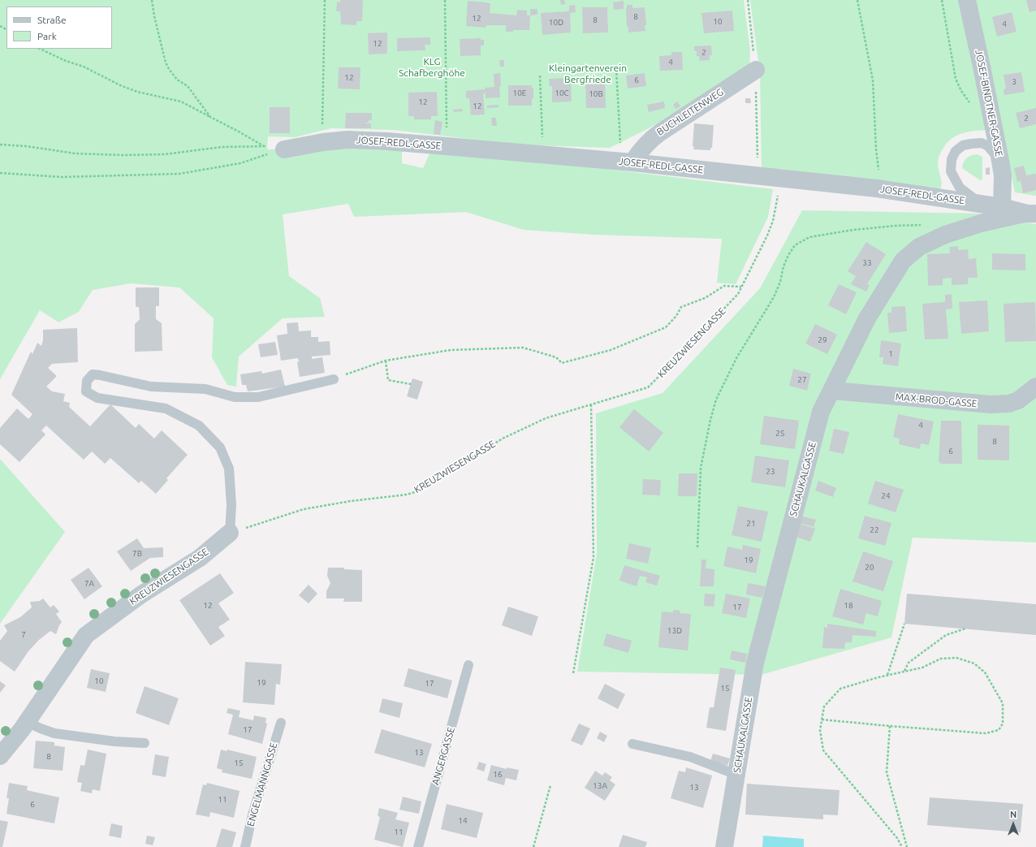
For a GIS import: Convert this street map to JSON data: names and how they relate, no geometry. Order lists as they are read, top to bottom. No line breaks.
{"streets":{"street":["JOSEF-BINDTNER-GASSE","BUCHLEITENWEG","JOSEF-REDL-GASSE","KREUZWIESENGASSE","MAX-BROD-GASSE","SCHAUKALGASSE"],"lane":["ANGERGASSE","ENGELMANNGASSE"]},"crossings":[["JOSEF-BINDTNER-GASSE","JOSEF-REDL-GASSE"],["BUCHLEITENWEG","JOSEF-REDL-GASSE"],["JOSEF-REDL-GASSE","KREUZWIESENGASSE"],["JOSEF-REDL-GASSE","SCHAUKALGASSE"],["MAX-BROD-GASSE","SCHAUKALGASSE"]],"parks":["KLG Schafberghöhe","Kleingartenverein Bergfriede"],"house_numbers":["8","12","8","10","10D","4","12","2","4","12","6","3","10E","10C","10B","12","12","2","33","29","1","27","4","25","8","6","23","24","21","22","7B","19","20","7A","12","18","17","13D","7","10","19","17","15","17","13","8","15","16","13A","13","11","6","14","11"],"legend":["Straße","Park"],"north":"top"}
